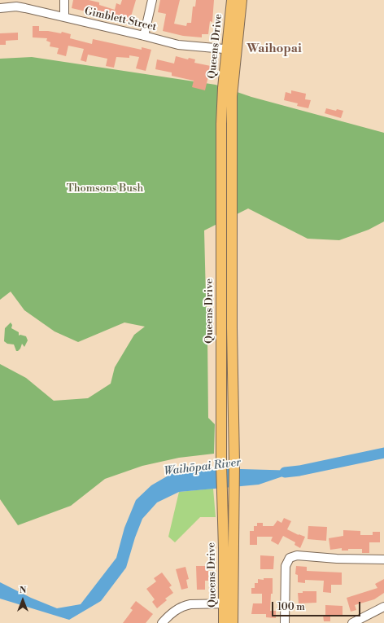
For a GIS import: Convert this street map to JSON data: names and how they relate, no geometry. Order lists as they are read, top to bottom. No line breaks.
{"streets":{"main road":["Queens Drive"],"street":["Gimblett Street"]},"crossings":[["Gimblett Street","Queens Drive"]],"districts":["Waihopai"],"water":["Waihōpai River"],"parks":["Thomsons Bush"],"scale_bar":"100 m","north":"top"}
